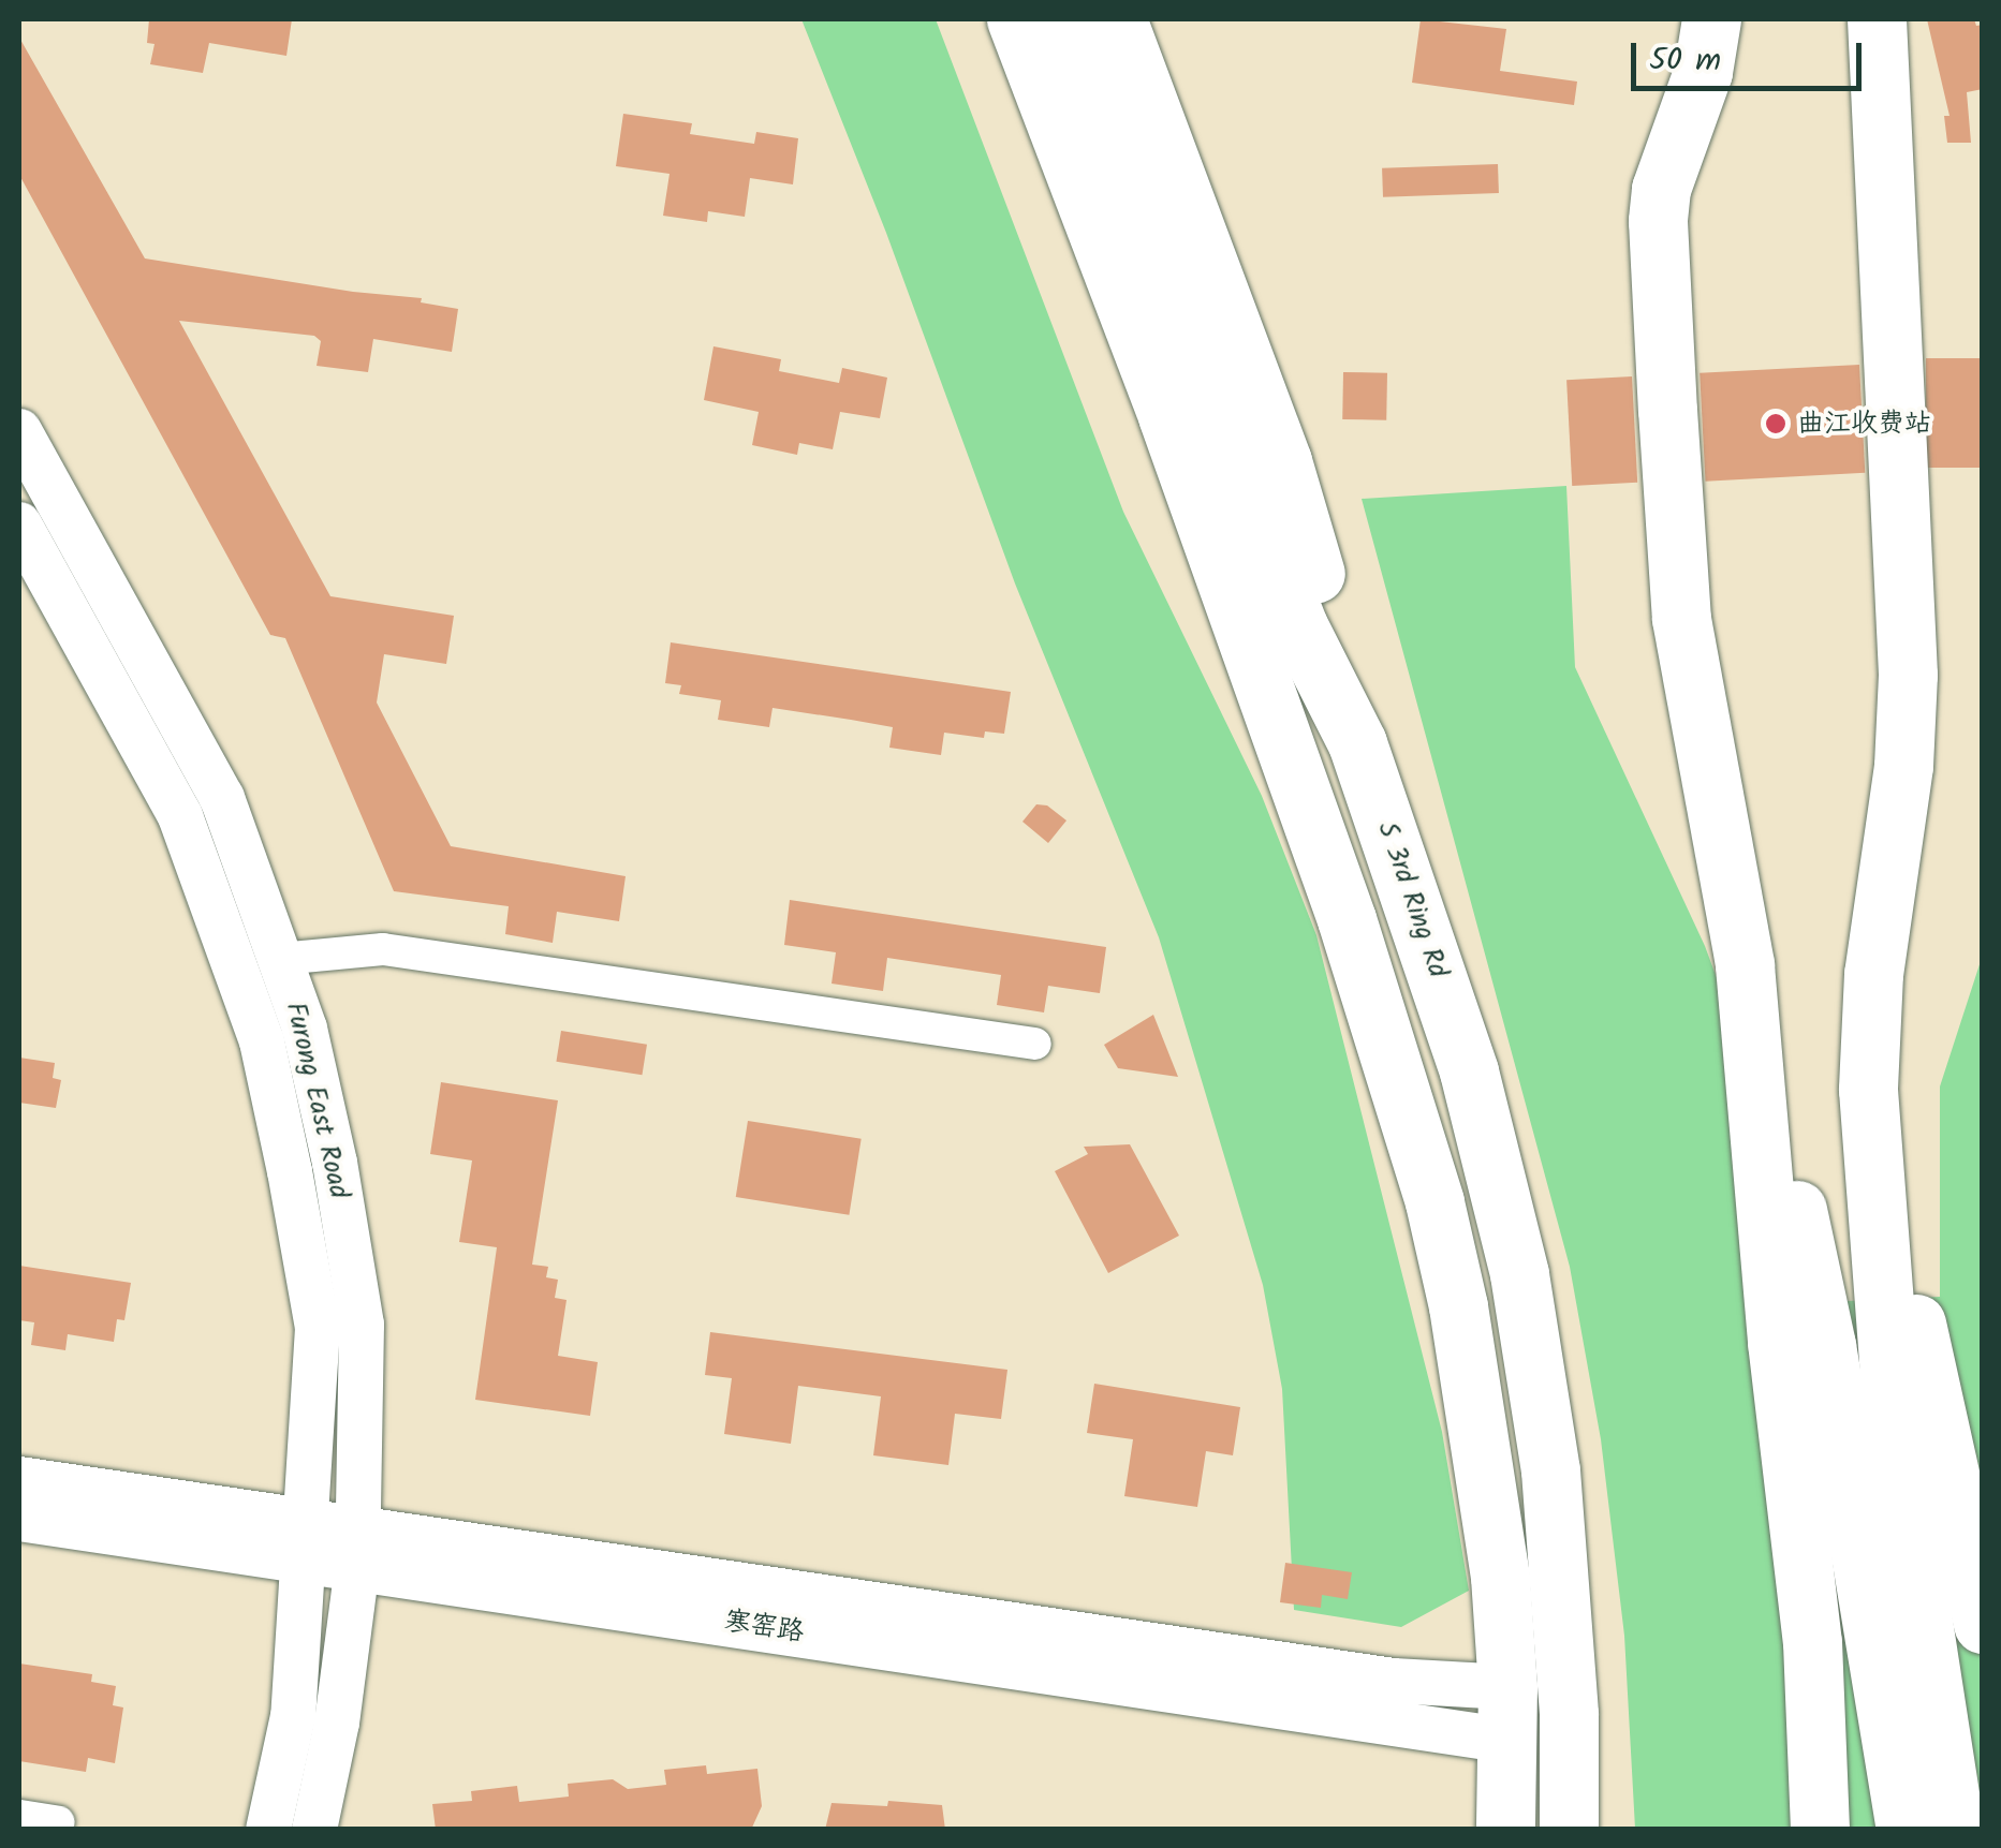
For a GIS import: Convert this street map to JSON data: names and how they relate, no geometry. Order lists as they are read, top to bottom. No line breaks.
{"streets":{"highway":["S 3rd Ring Rd"],"main road":["Furong East Road","寒窑路"]},"crossings":[["S 3rd Ring Rd","寒窑路"],["Furong East Road","寒窑路"]],"places":["曲江收费站"],"scale_bar":"50 m"}
